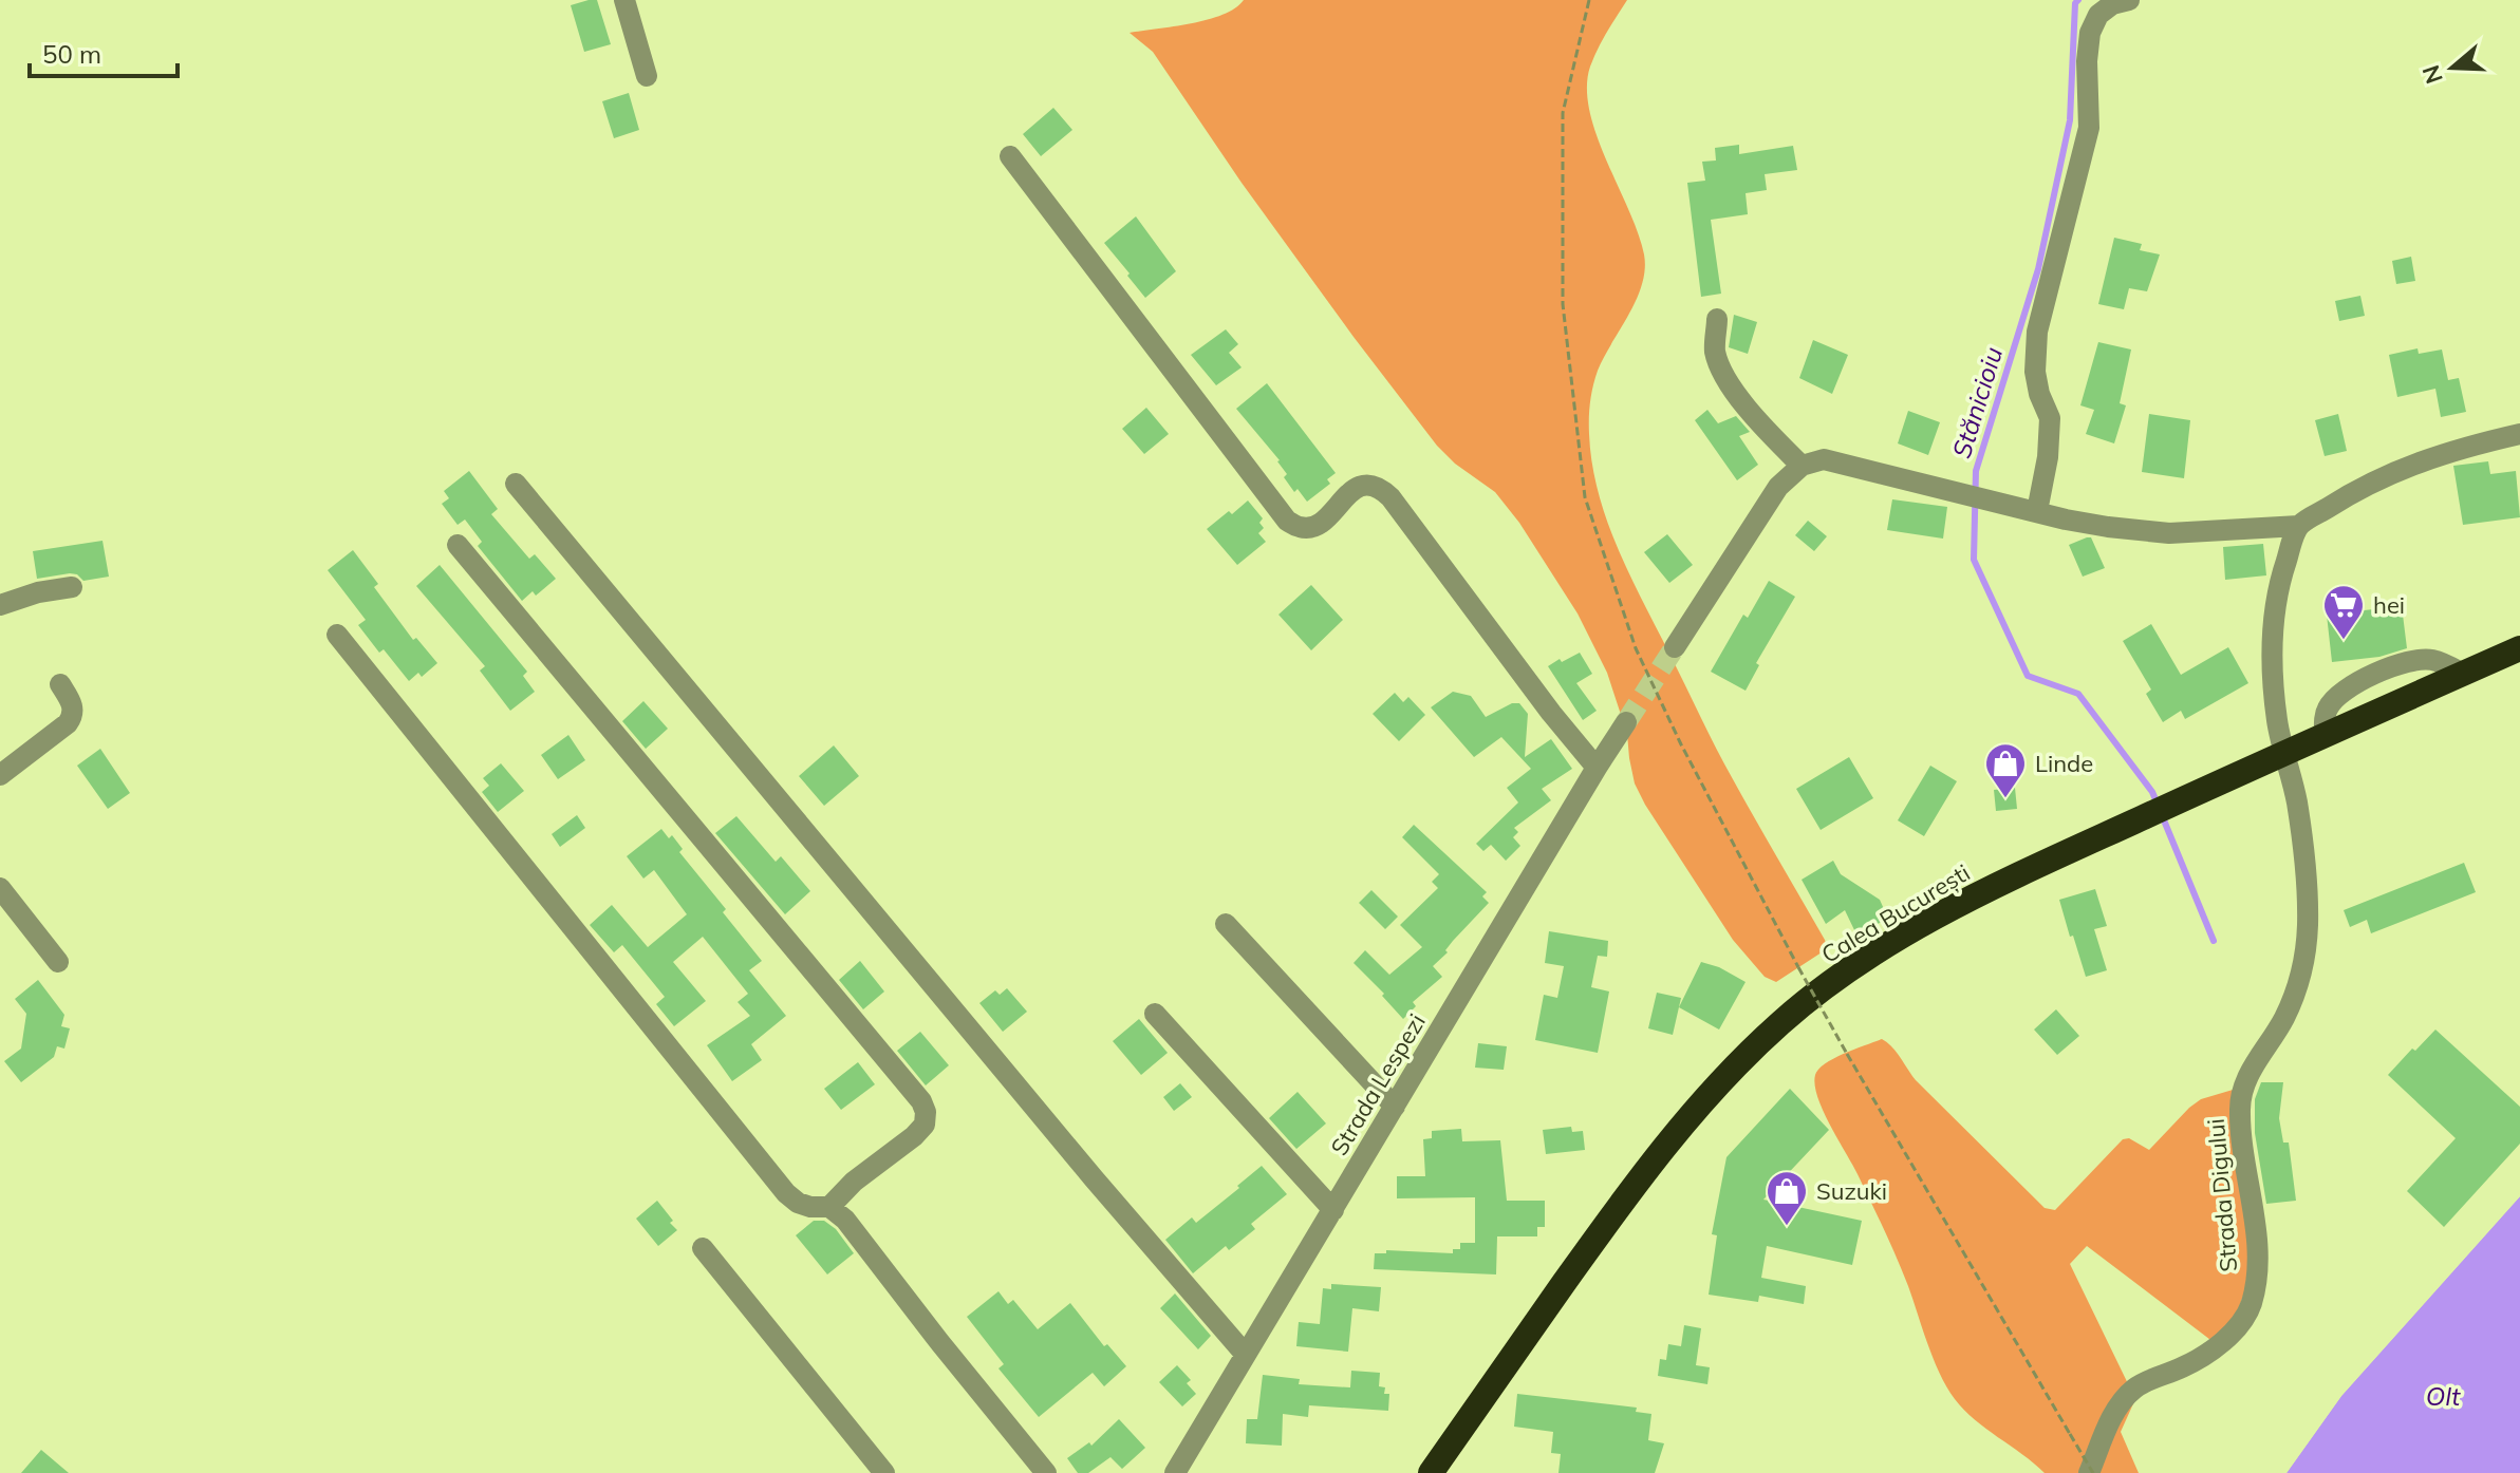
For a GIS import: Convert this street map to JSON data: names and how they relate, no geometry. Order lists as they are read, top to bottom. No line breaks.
{"streets":{"highway":["Calea București"],"street":["Strada Lespezi","Strada Digului"]},"crossings":[["Calea București","Strada Digului"]],"water":["Stănicioiu","Olt"],"places":{"supermarket":["hei"],"shop":["Linde","Suzuki"]},"scale_bar":"50 m","north":"left"}
